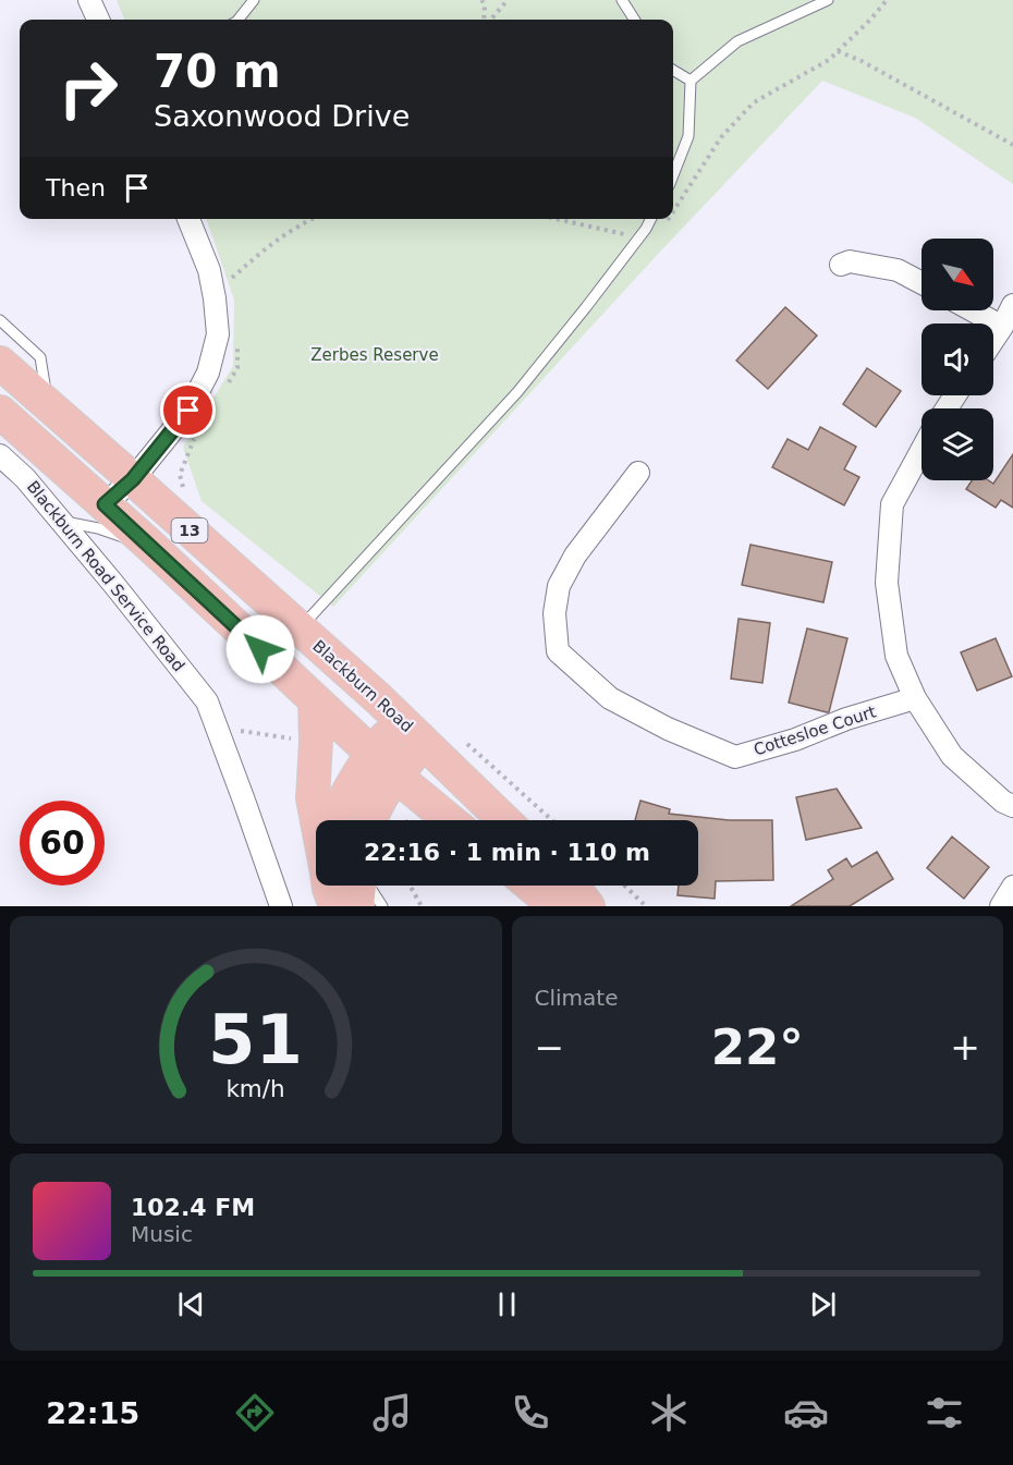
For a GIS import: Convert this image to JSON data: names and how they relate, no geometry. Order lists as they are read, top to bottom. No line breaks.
{"streets":{"main road":["13","Blackburn Road"],"street":["Blackburn Road Service Road","Cottesloe Court"]},"parks":["Zerbes Reserve"],"north":"bottom right","page":{"turn":["70 m","Saxonwood Drive"],"then":"Then","limit":"60","trip":"22:16 · 1 min · 110 m","tile":"Climate","heat":["−","22°","+"],"song":["102.4 FM","Music"],"tabs":"22:15","gauge":["51","km/h"]}}
